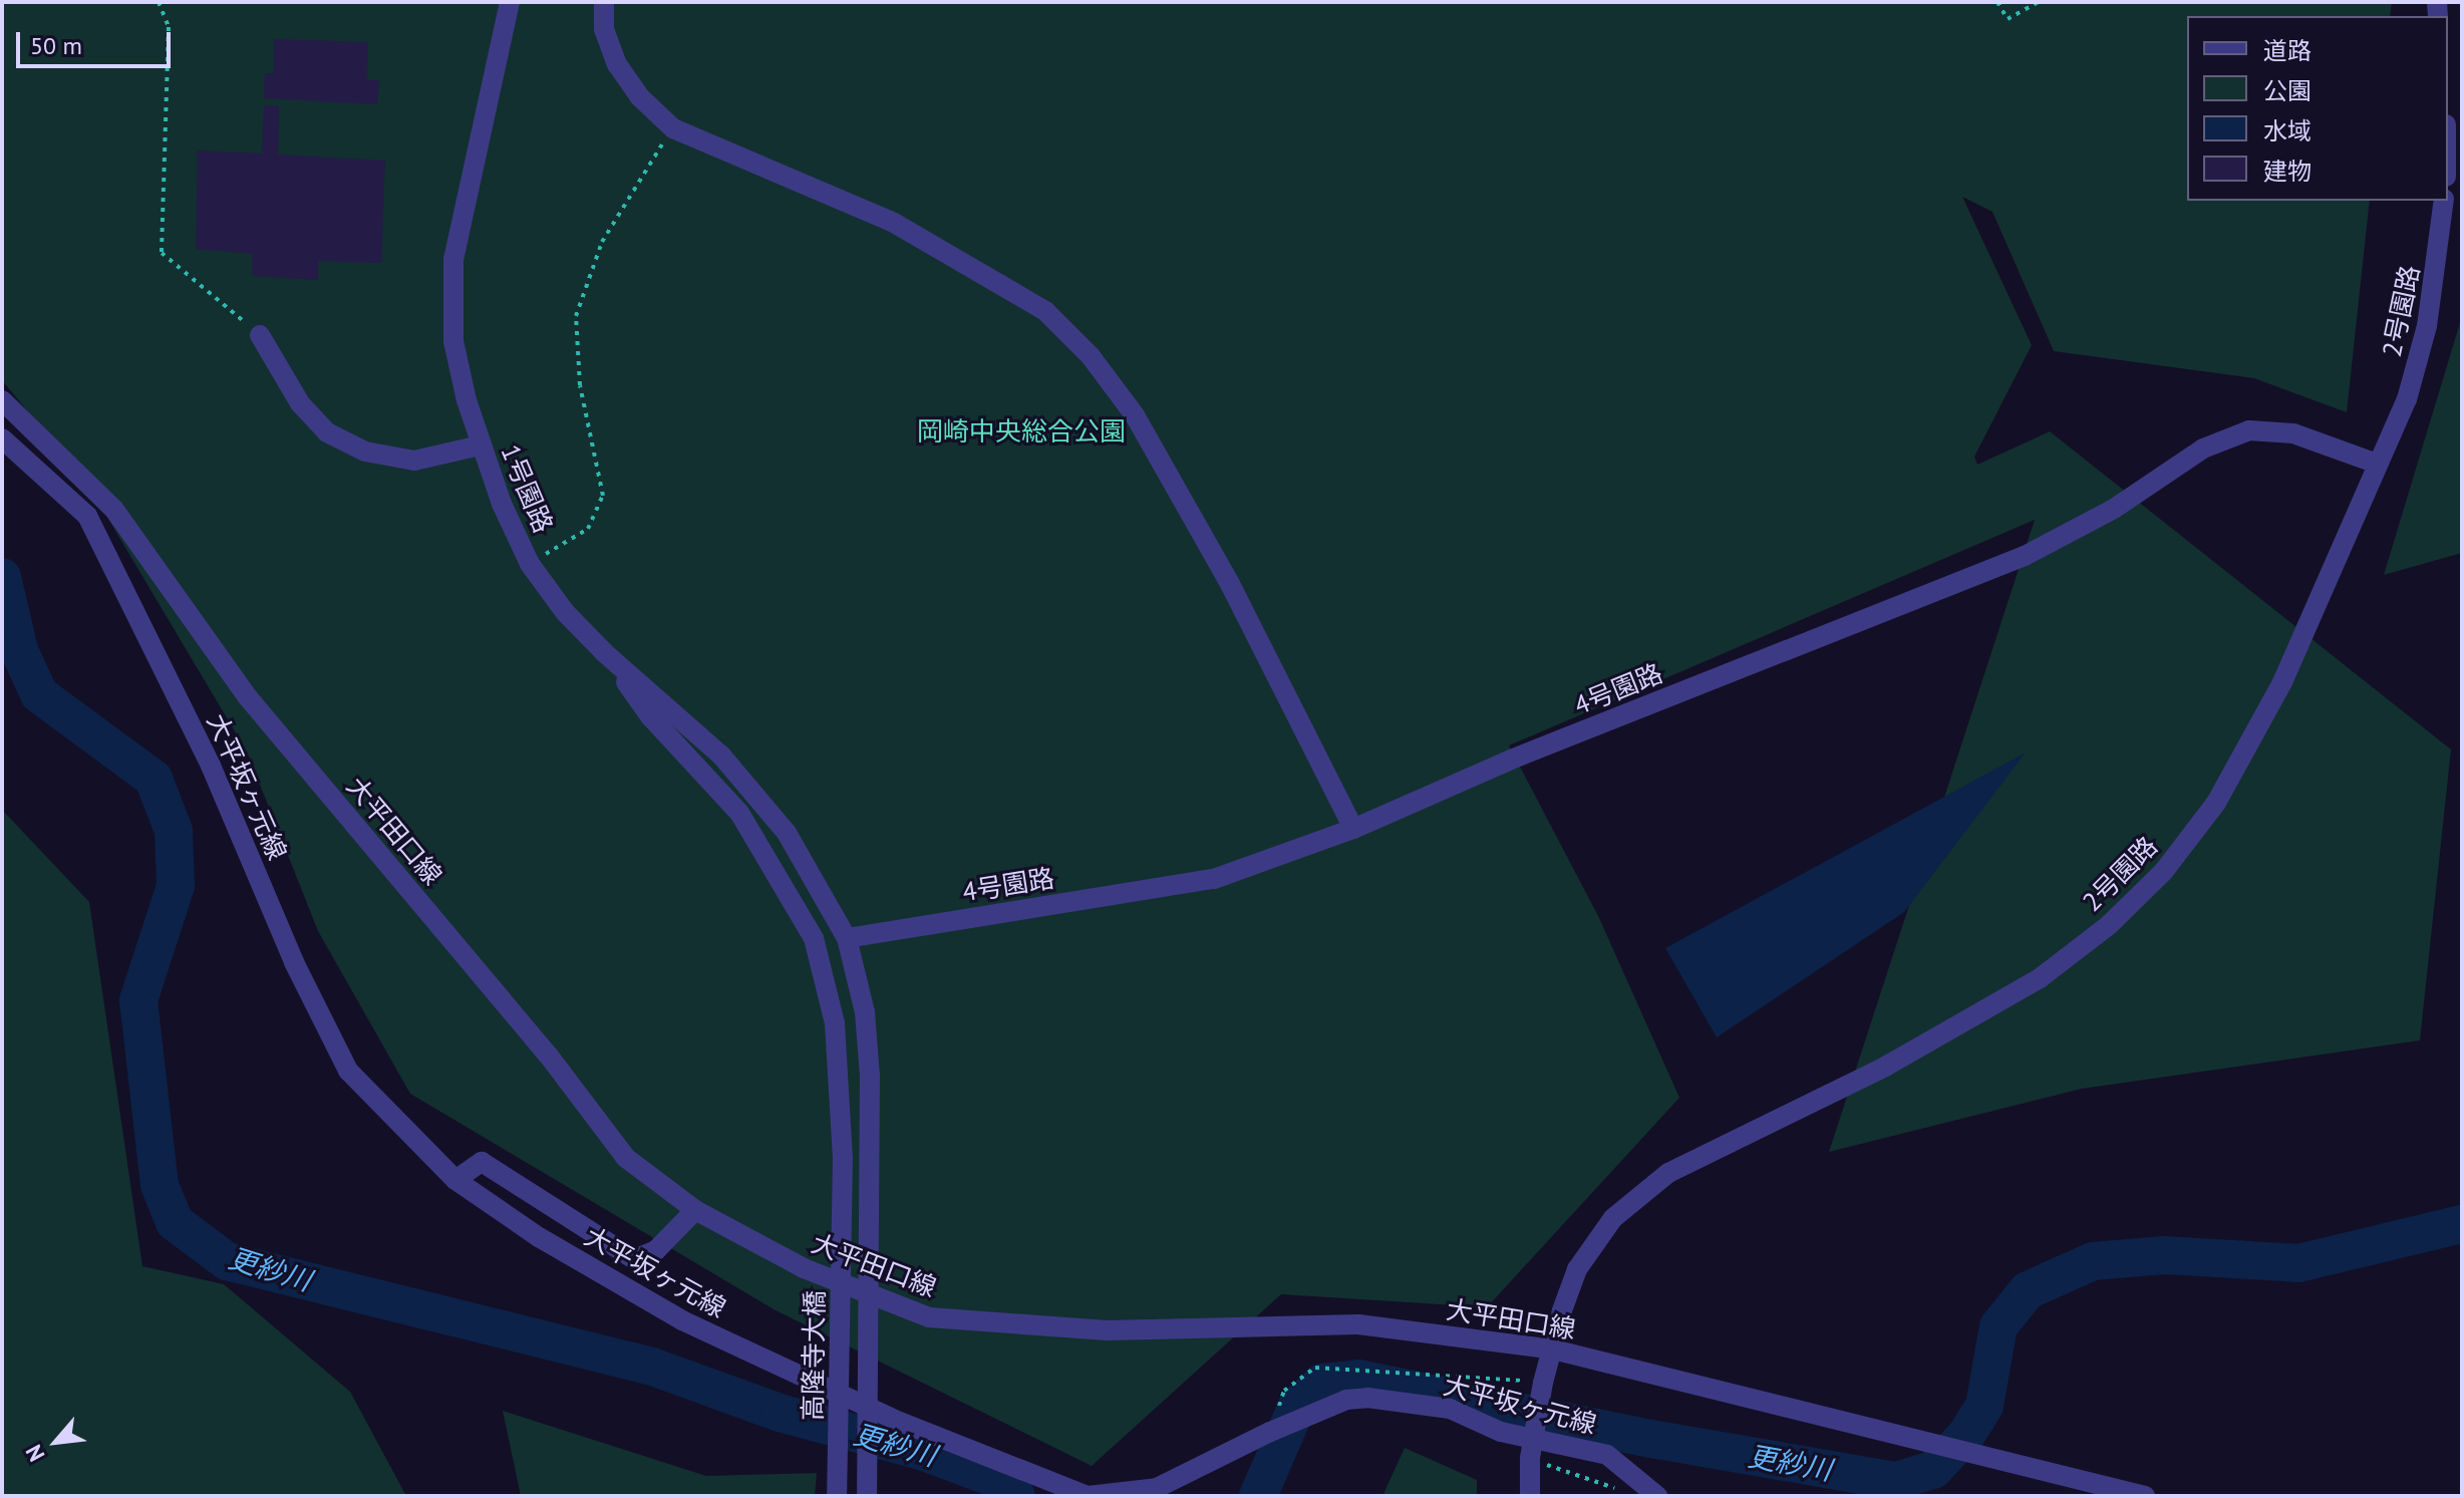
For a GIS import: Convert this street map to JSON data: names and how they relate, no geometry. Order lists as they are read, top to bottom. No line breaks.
{"streets":{"street":["2号園路","1号園路","4号園路","大平坂ヶ元線","大平田口線","高隆寺大橋"]},"crossings":[["2号園路","4号園路"],["2号園路","大平田口線"],["1号園路","4号園路"],["1号園路","高隆寺大橋"]],"water":["更紗川"],"parks":["岡崎中央総合公園"],"legend":["道路","公園","水域","建物"],"scale_bar":"50 m","north":"bottom left"}
